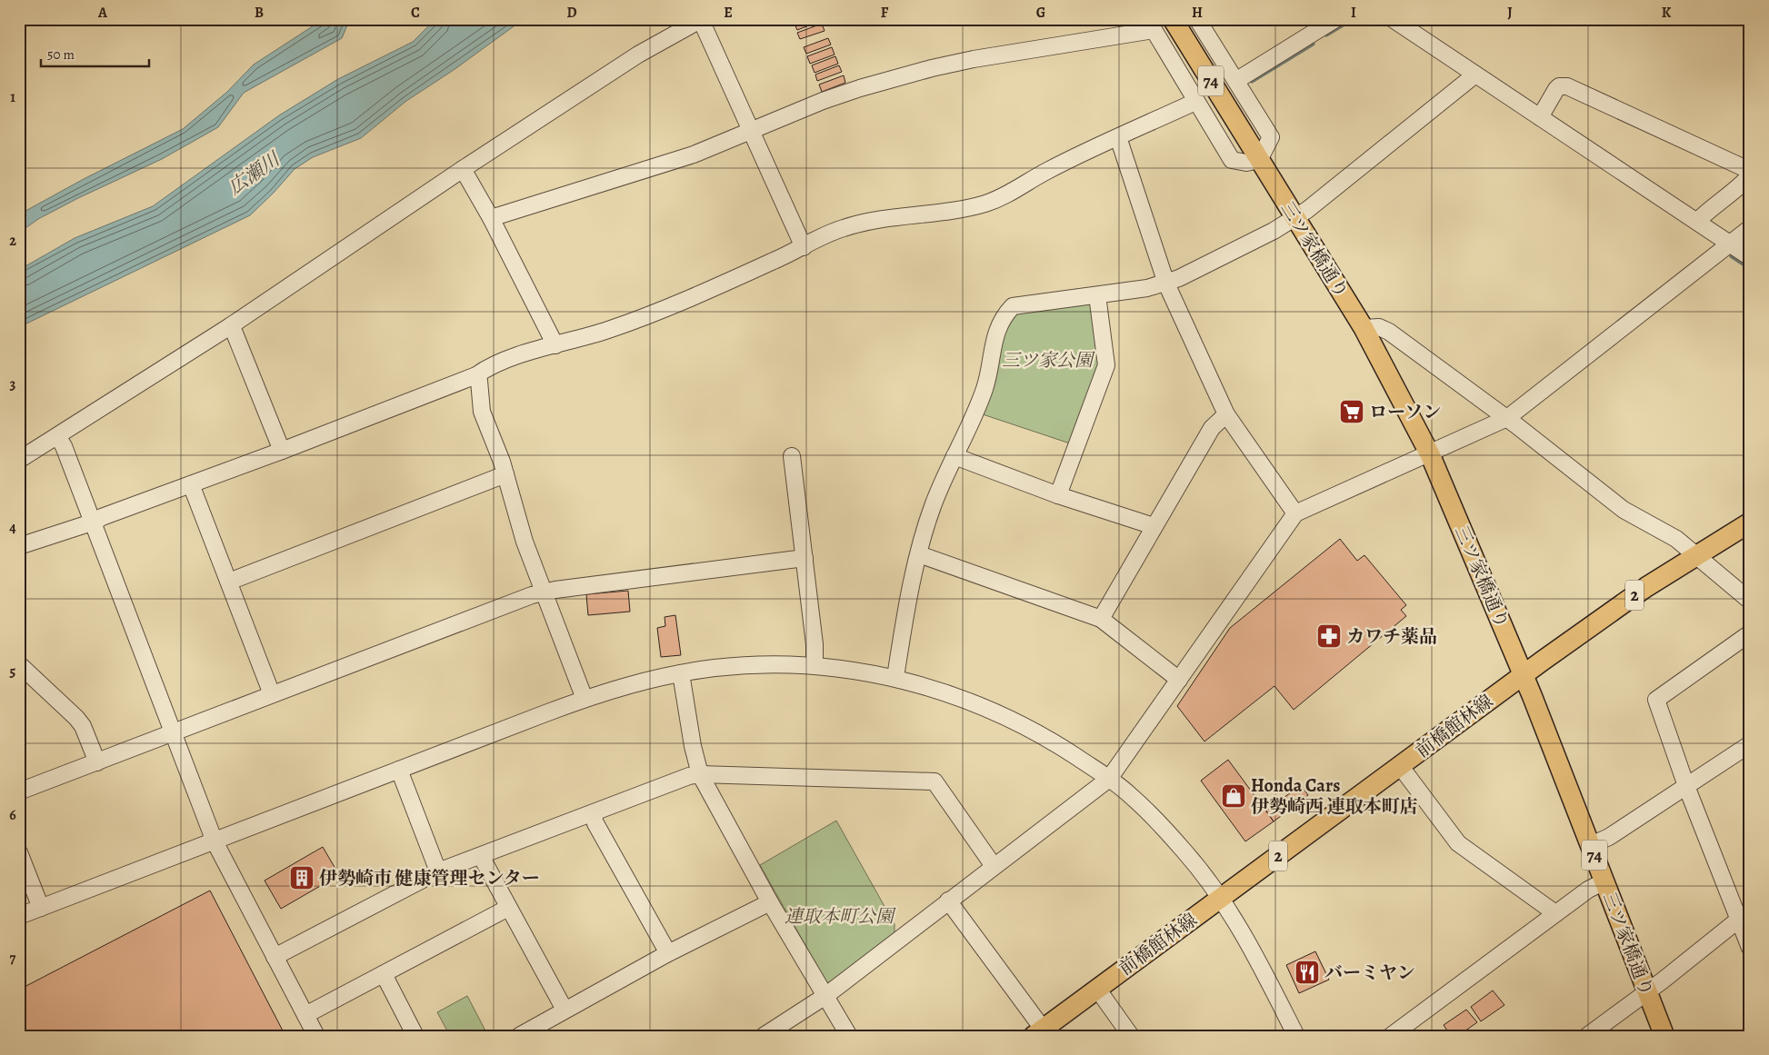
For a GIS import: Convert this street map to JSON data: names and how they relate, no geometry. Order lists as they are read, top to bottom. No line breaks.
{"streets":{"main road":["74","三ツ家橋通り","2","前橋館林線"]},"crossings":[["三ツ家橋通り","前橋館林線"]],"water":["広瀬川"],"parks":["三ツ家公園","連取本町公園"],"places":{"supermarket":["ローソン"],"pharmacy":["カワチ薬品"],"shop":["Honda Cars 伊勢崎西 連取本町店"],"building":["伊勢崎市 健康管理センター"],"restaurant":["バーミヤン"]},"scale_bar":"50 m","grid":{"columns":["A","B","C","D","E","F","G","H","I","J","K"],"rows":["1","2","3","4","5","6","7"]}}
